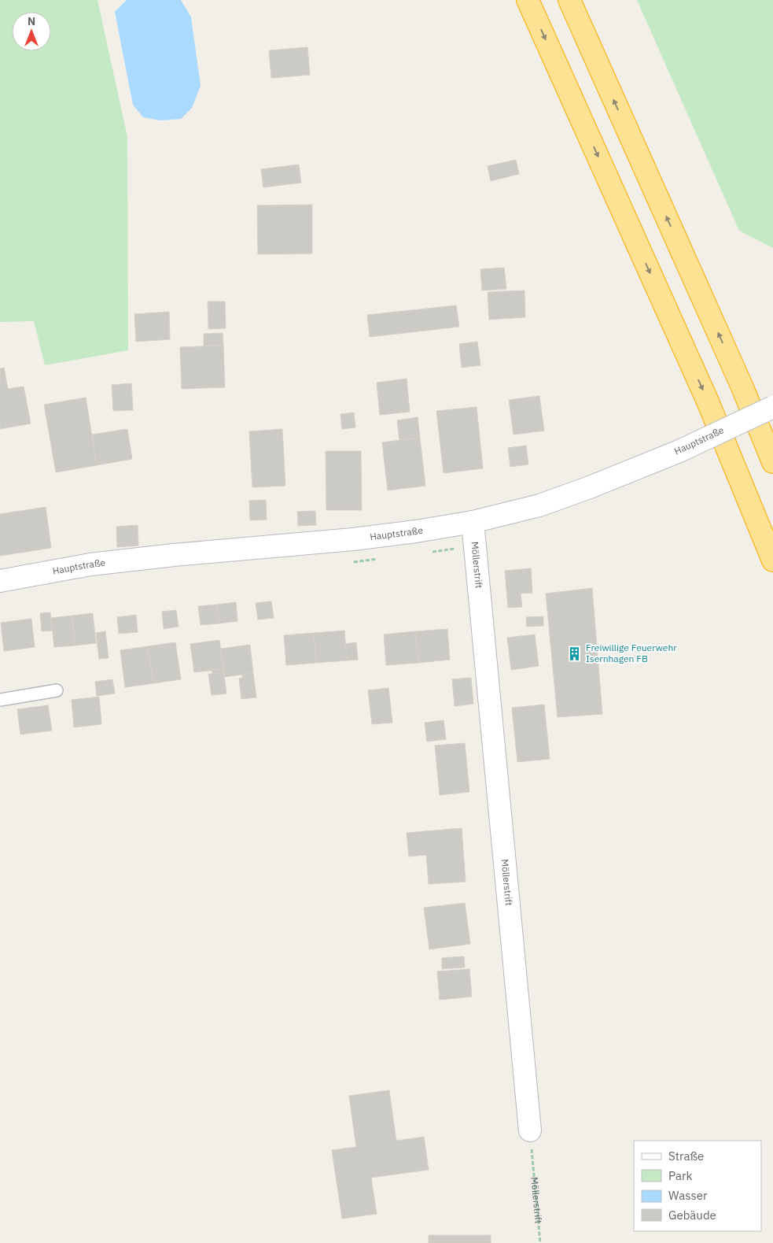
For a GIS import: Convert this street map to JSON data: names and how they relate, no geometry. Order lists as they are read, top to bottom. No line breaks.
{"streets":{"main road":["Hauptstraße","Möllerstrift"]},"crossings":[["Hauptstraße","Möllerstrift"]],"places":{"building":["Freiwillige Feuerwehr Isernhagen FB"]},"legend":["Straße","Park","Wasser","Gebäude"],"north":"top"}
